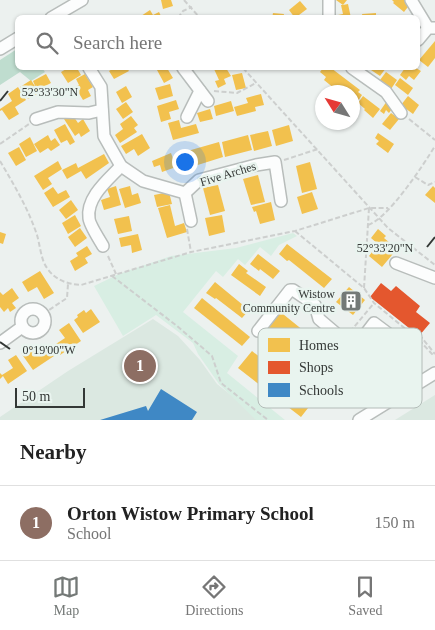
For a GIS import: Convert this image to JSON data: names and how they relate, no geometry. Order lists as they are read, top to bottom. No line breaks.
{"streets":{"street":["Five Arches"]},"places":{"building":["Wistow Community Centre"]},"legend":["Homes","Shops","Schools"],"scale_bar":"50 m","north":"top left","page":{"search":"Search here","pins":"1","scale":"50 m","heading":"Nearby","list":[{"mark":"1","name":"Orton Wistow Primary School","note":"School","value":"150 m"}],"nav":["Map","Directions","Saved"]},"coordinates":["52°33'30\"N","52°33'20\"N","0°19'00\"W"]}
